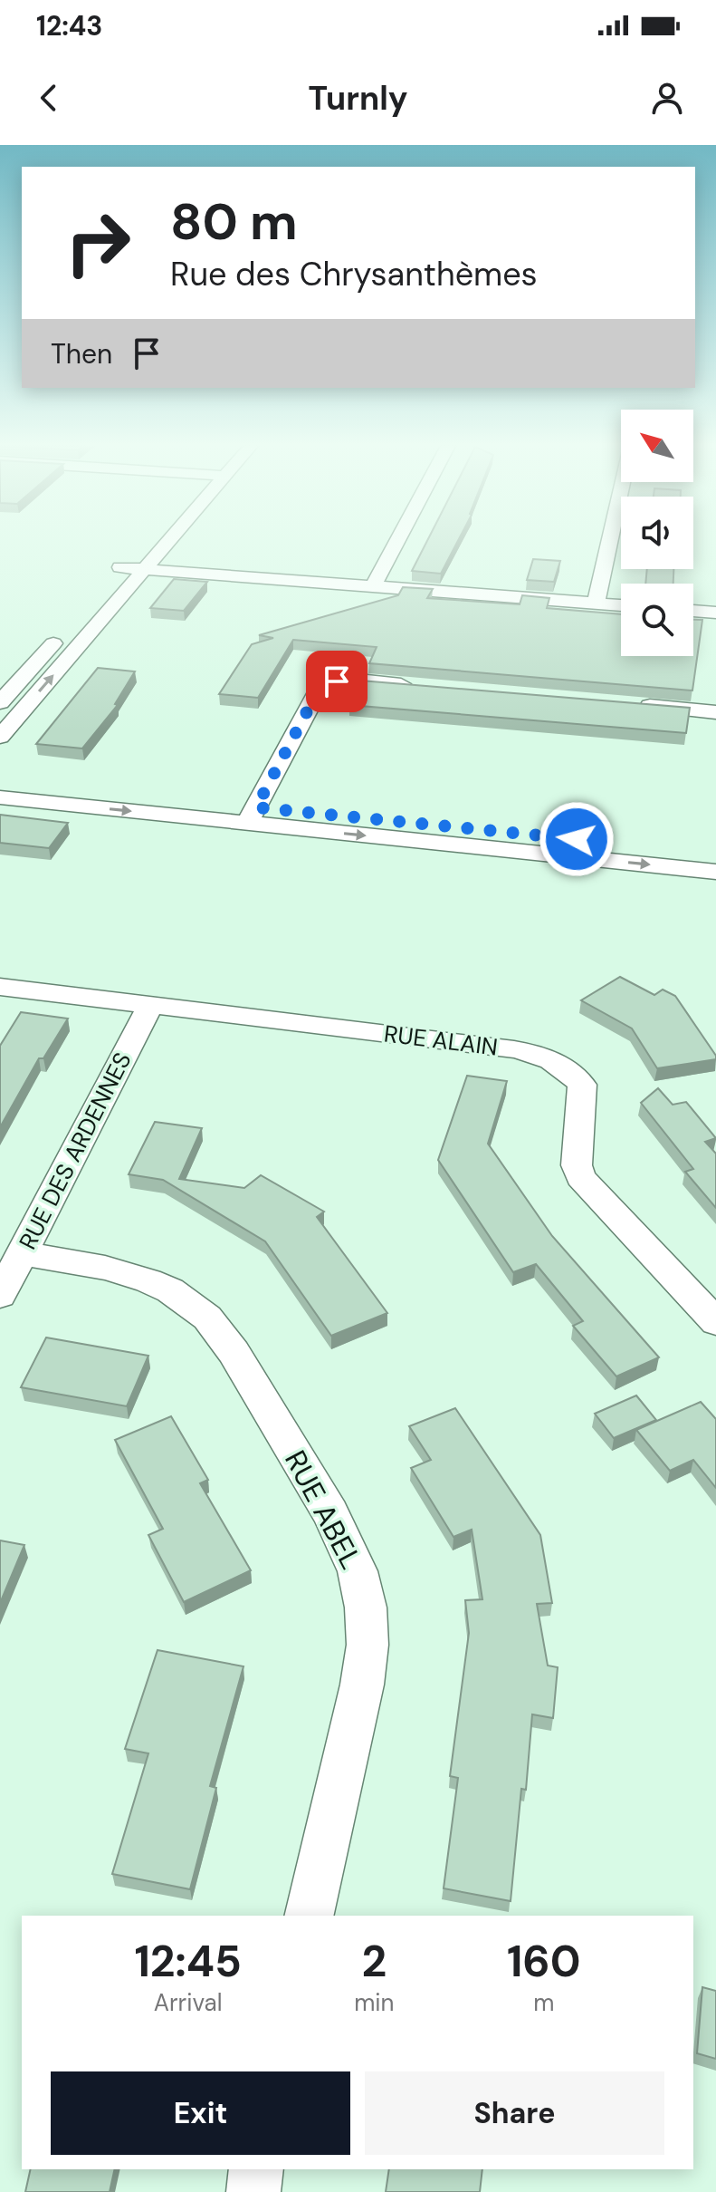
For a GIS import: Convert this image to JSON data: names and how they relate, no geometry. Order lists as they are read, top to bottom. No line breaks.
{"streets":{"street":["RUE ALAIN","RUE DES ARDENNES","RUE ABEL"]},"crossings":[["RUE ALAIN","RUE DES ARDENNES"],["RUE DES ARDENNES","RUE ABEL"]],"north":"top left","page":{"status":"12:43","header":"Turnly","turn":["80 m","Rue des Chrysanthèmes"],"then":"Then","eta":["12:45","Arrival","2","min","160","m"],"buttons":["Exit","Share"]}}
